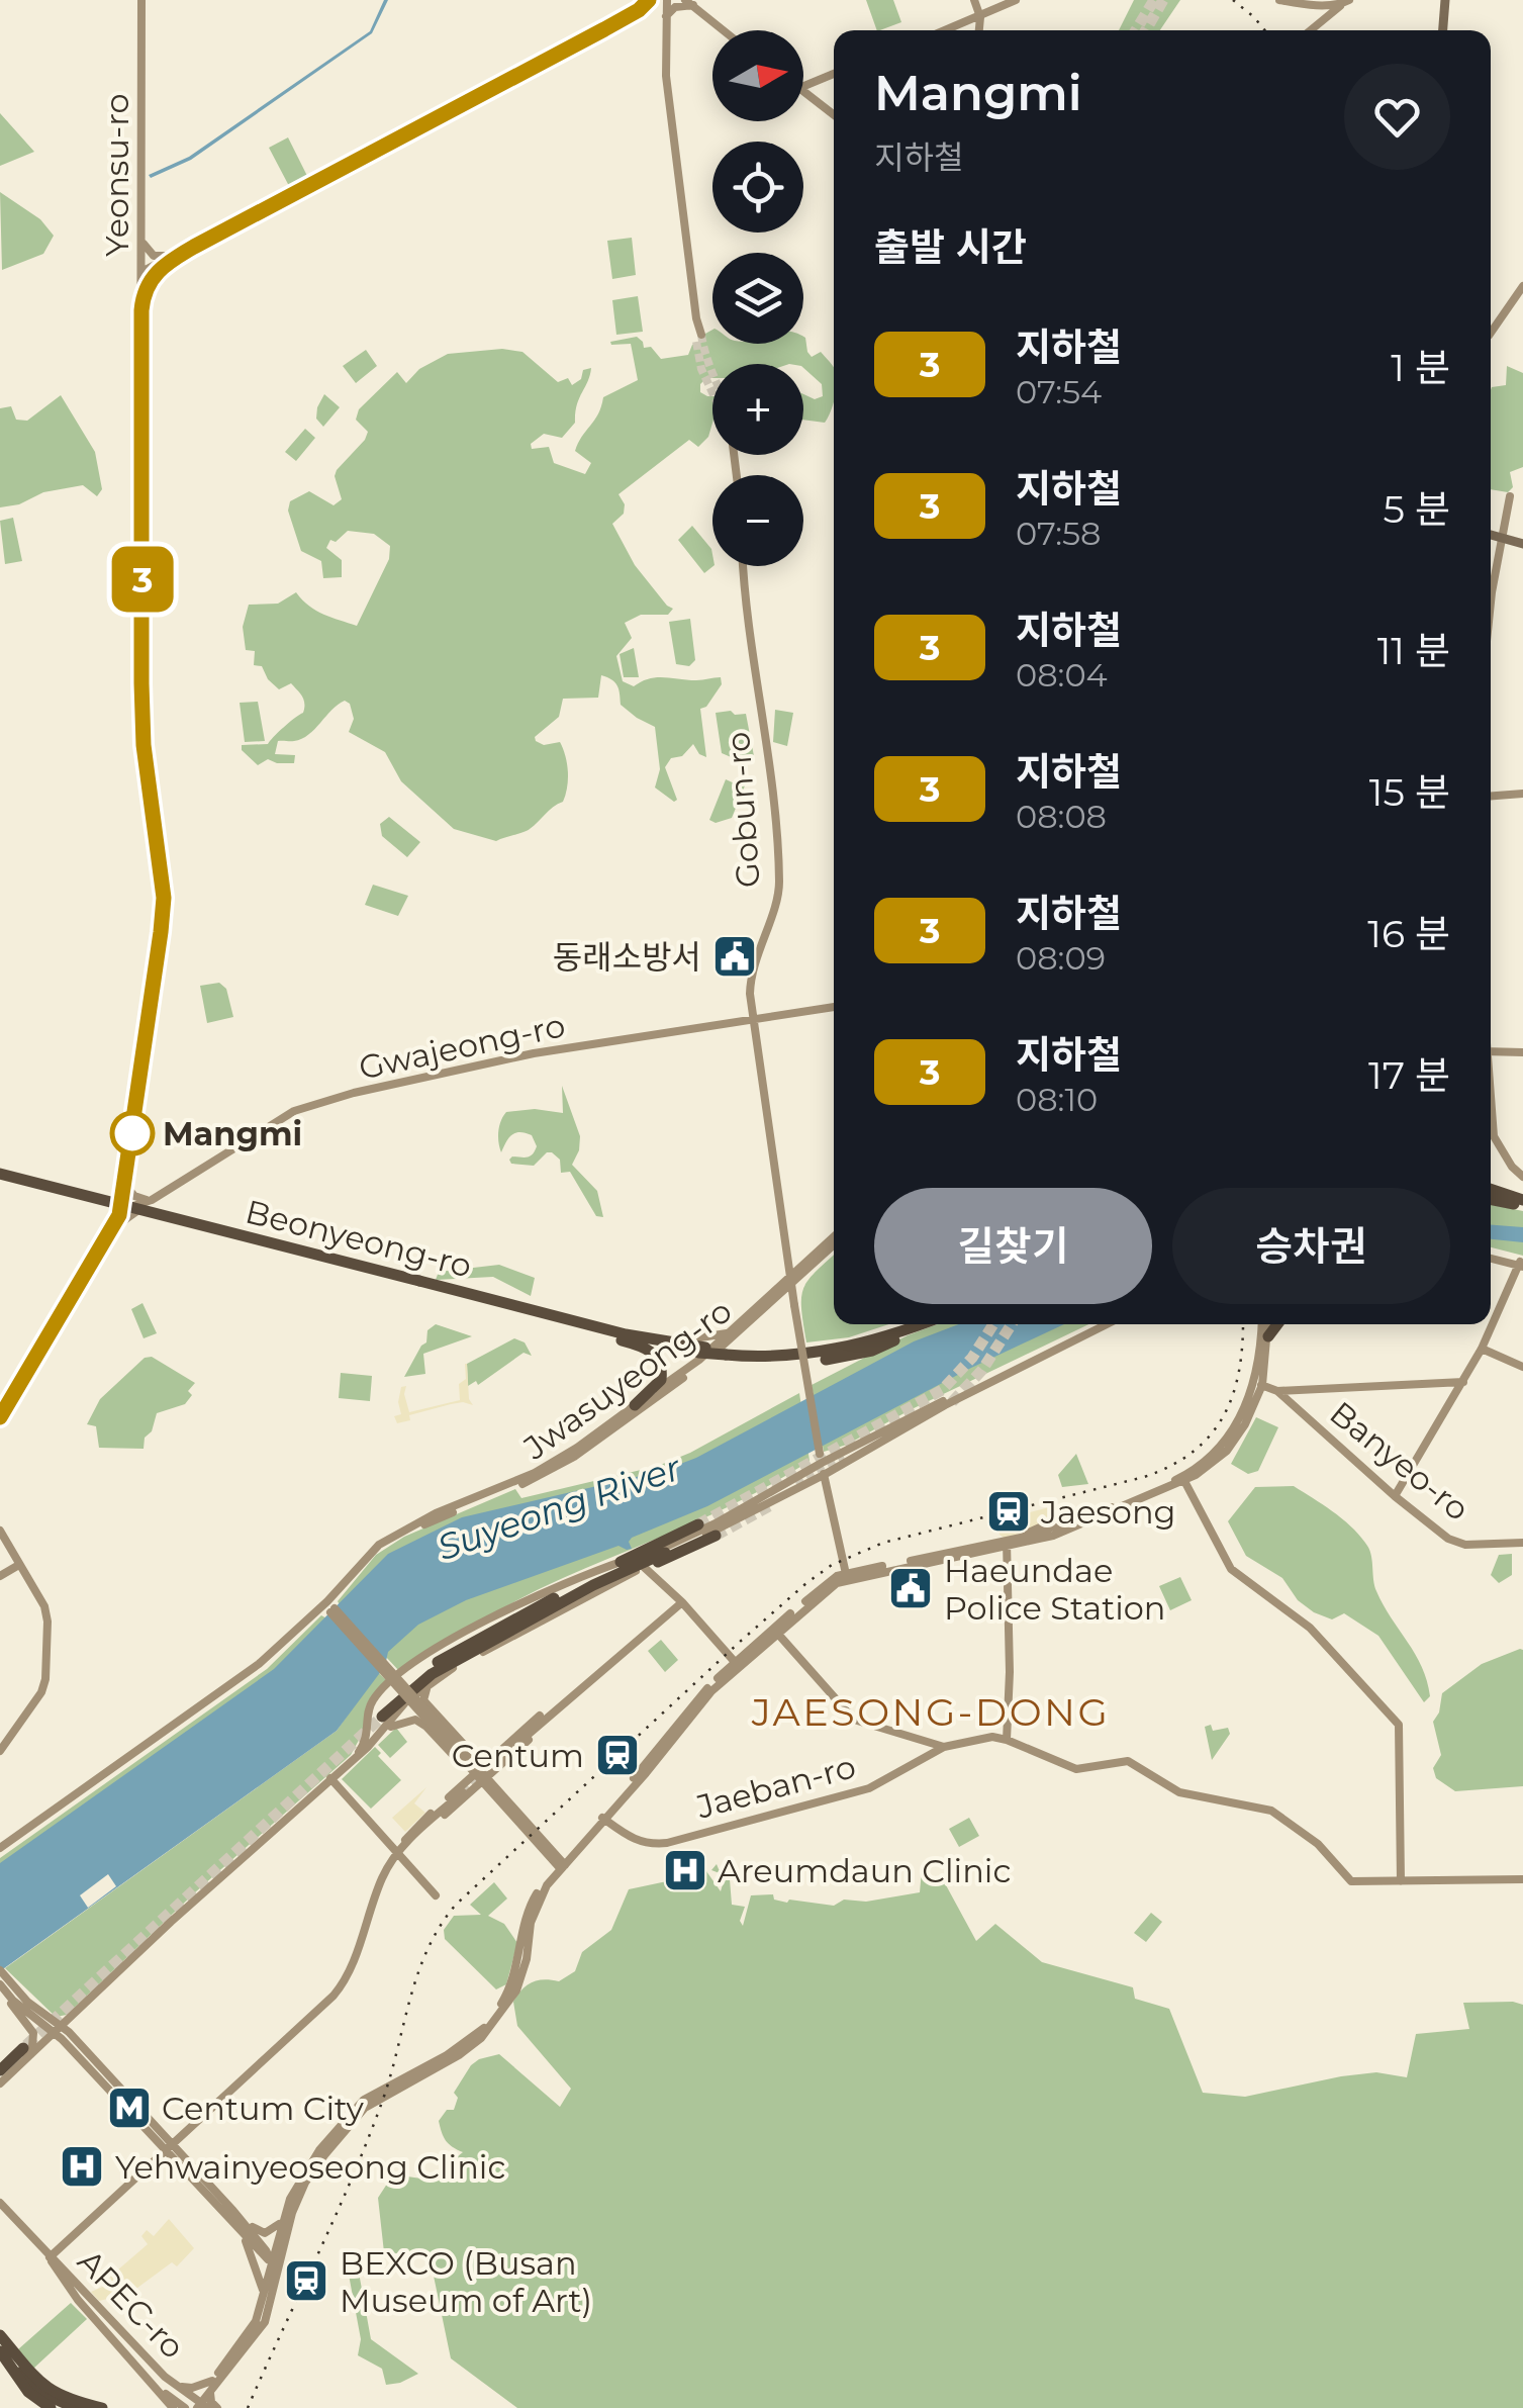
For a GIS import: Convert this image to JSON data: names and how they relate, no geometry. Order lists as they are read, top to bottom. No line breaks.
{"streets":{"highway":["Beonyeong-ro"],"main road":["Yeonsu-ro","Gobun-ro","Gwajeong-ro","Jwasuyeong-ro","Banyeo-ro","Jaeban-ro","APEC-ro"]},"crossings":[["Yeonsu-ro","Gwajeong-ro"],["Gobun-ro","Gwajeong-ro"],["Gobun-ro","Jwasuyeong-ro"]],"districts":["JAESONG-DONG"],"water":["Suyeong River"],"places":{"public building":["동래소방서","Haeundae Police Station"],"other":["Mangmi"],"station":["Jaesong","Centum","BEXCO (Busan Museum of Art)"],"hospital":["Areumdaun Clinic","Yehwainyeoseong Clinic"],"metro station":["Centum City"]},"lines":["metro line 3"],"north":"right","page":{"on_map":"3","map_buttons":["+","−"],"heading":[["Mangmi","지하철"],"출발 시간"],"list":[{"mark":"3","name":"지하철","note":"07:54","value":"1 분"},{"mark":"3","name":"지하철","note":"07:58","value":"5 분"},{"mark":"3","name":"지하철","note":"08:04","value":"11 분"},{"mark":"3","name":"지하철","note":"08:08","value":"15 분"},{"mark":"3","name":"지하철","note":"08:09","value":"16 분"},{"mark":"3","name":"지하철","note":"08:10","value":"17 분"}],"buttons":["길찾기","승차권"]}}
